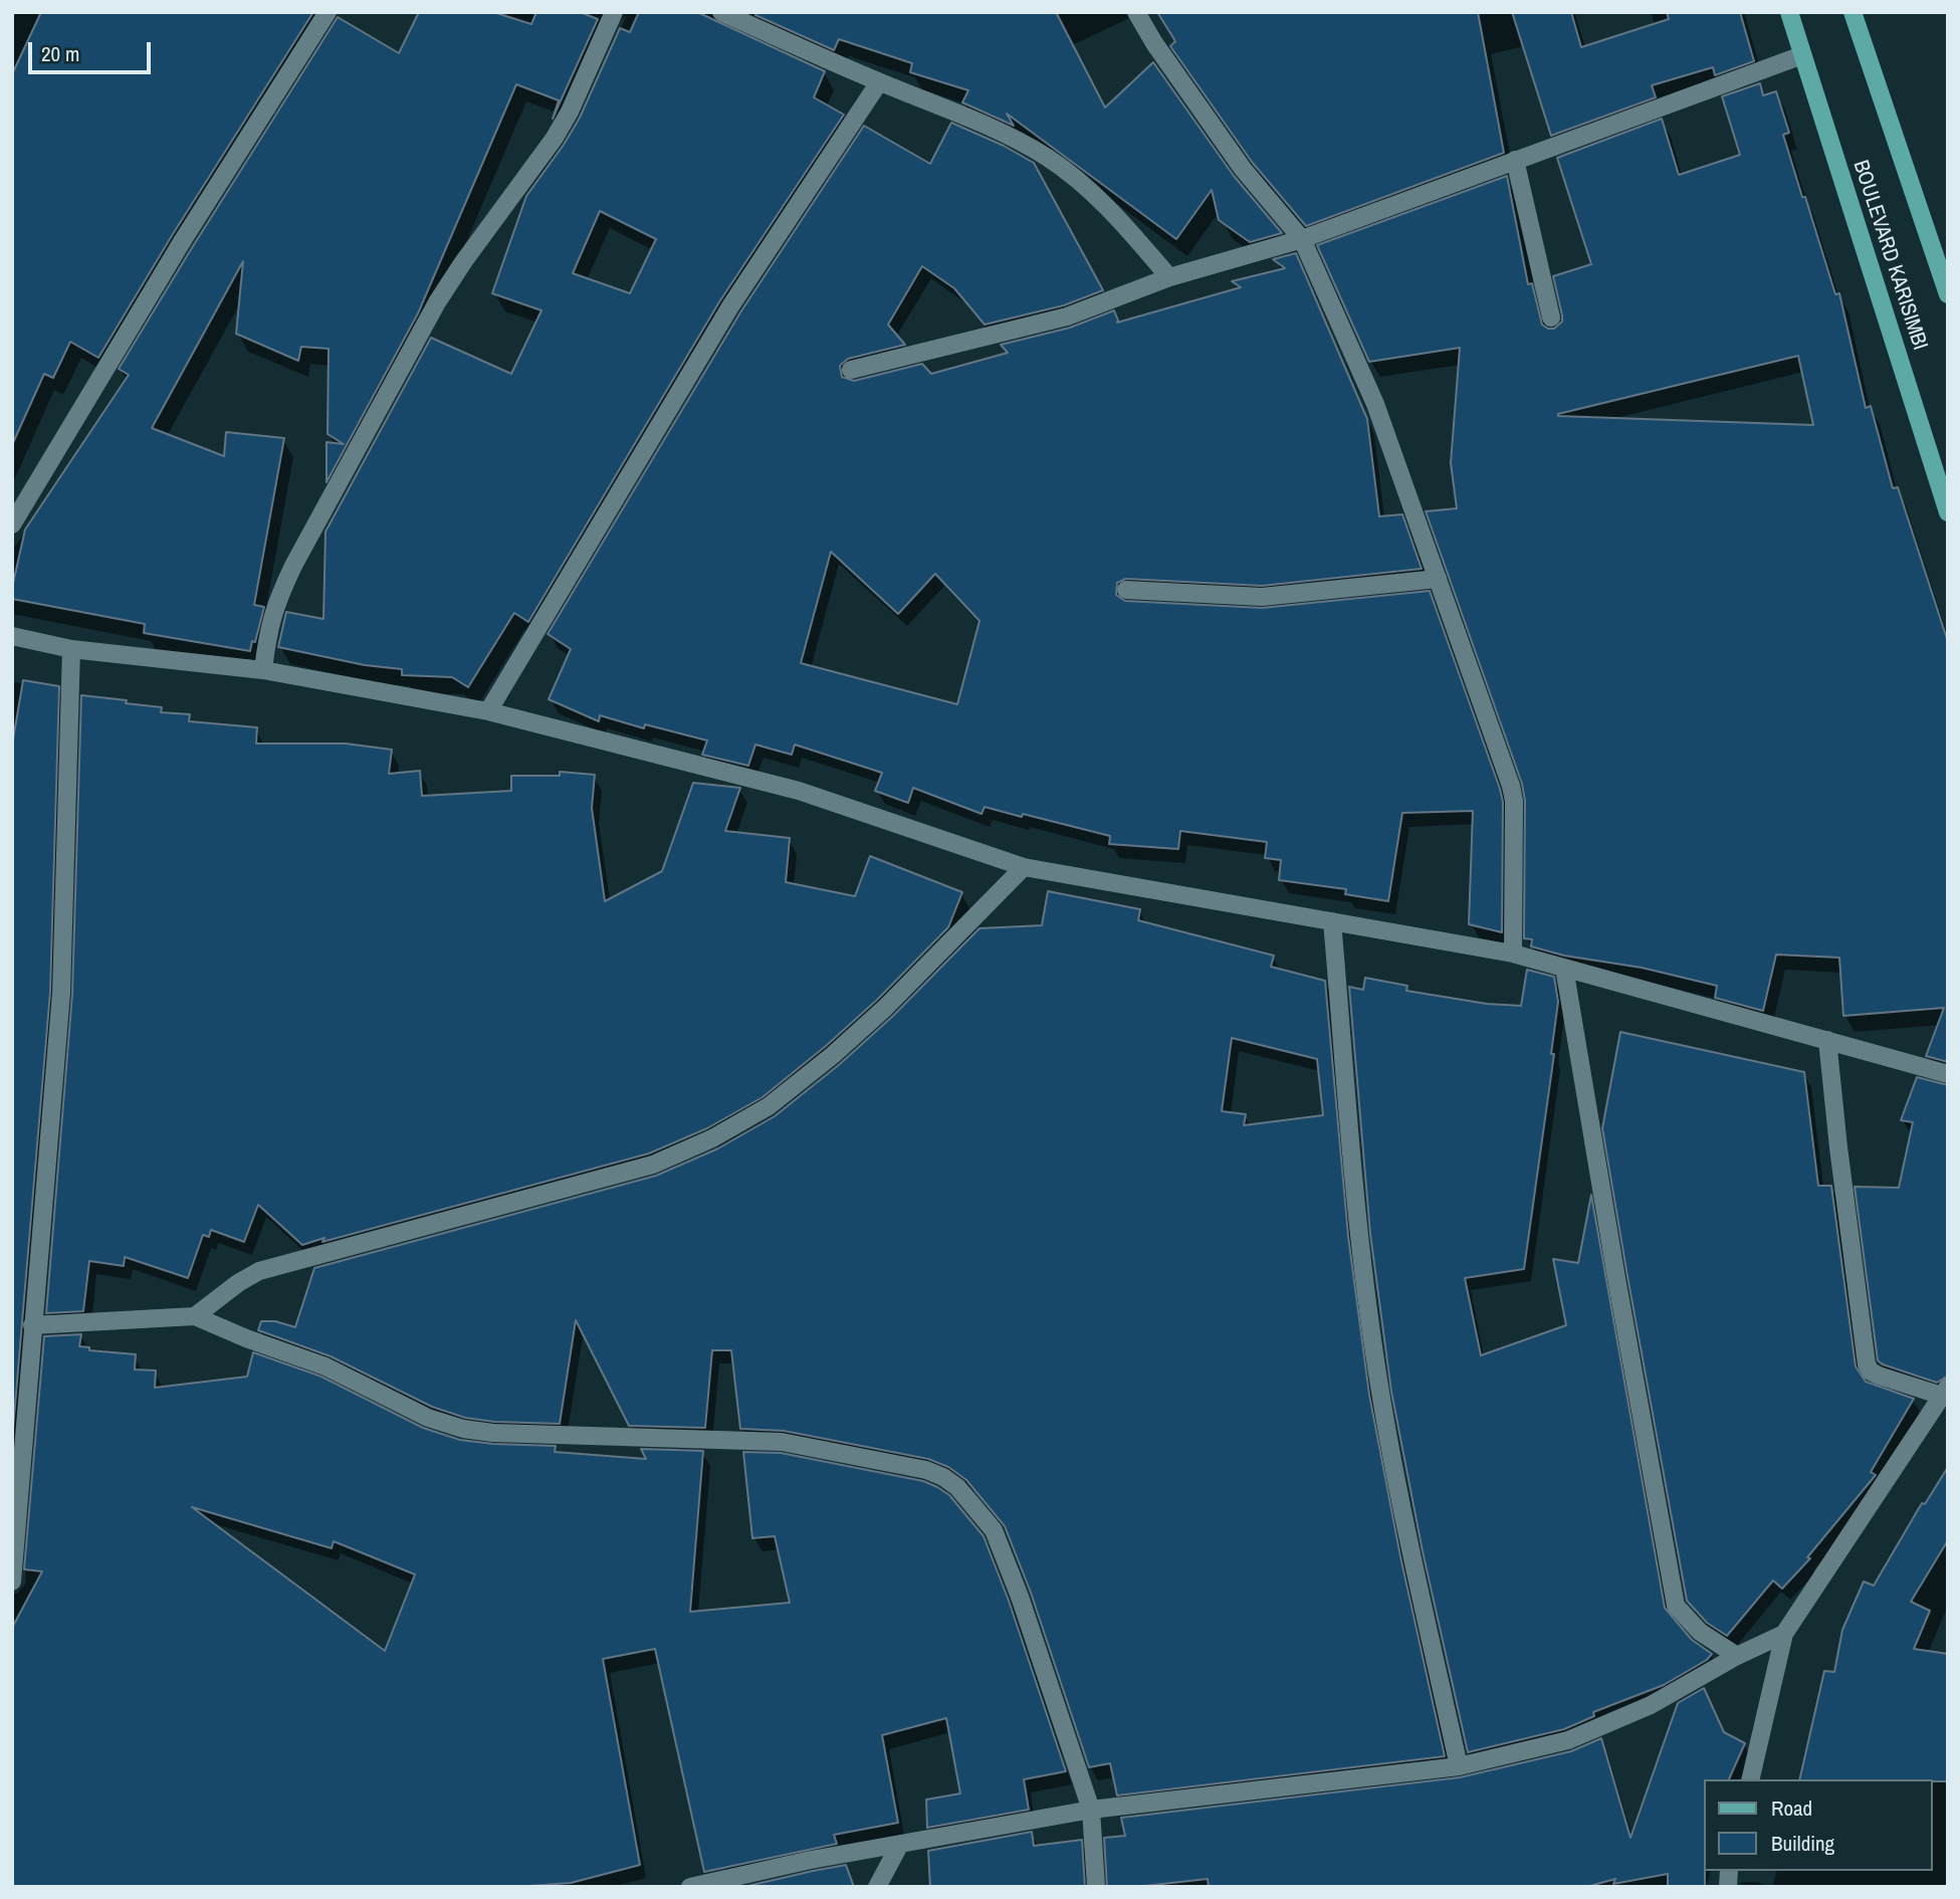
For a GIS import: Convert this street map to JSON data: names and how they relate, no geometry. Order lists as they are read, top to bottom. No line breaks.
{"streets":{"main road":["BOULEVARD KARISIMBI"]},"legend":["Road","Building"],"scale_bar":"20 m"}
